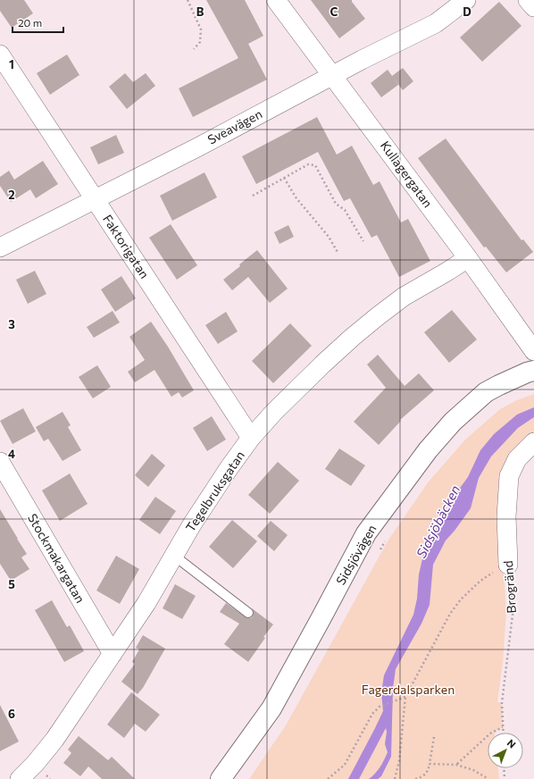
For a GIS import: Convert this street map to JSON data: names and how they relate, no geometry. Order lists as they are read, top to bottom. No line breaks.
{"streets":{"main road":["Sidsjövägen"],"street":["Sveavägen","Kullagergatan","Faktorigatan","Tegelbruksgatan","Stockmakargatan","Brogränd"]},"crossings":[["Sveavägen","Kullagergatan"],["Sveavägen","Faktorigatan"],["Kullagergatan","Tegelbruksgatan"],["Faktorigatan","Tegelbruksgatan"],["Tegelbruksgatan","Stockmakargatan"]],"water":["Sidsjöbäcken"],"parks":["Fagerdalsparken"],"scale_bar":"20 m","north":"top right","grid":{"columns":["B","C","D"],"rows":["1","2","3","4","5","6"]}}
